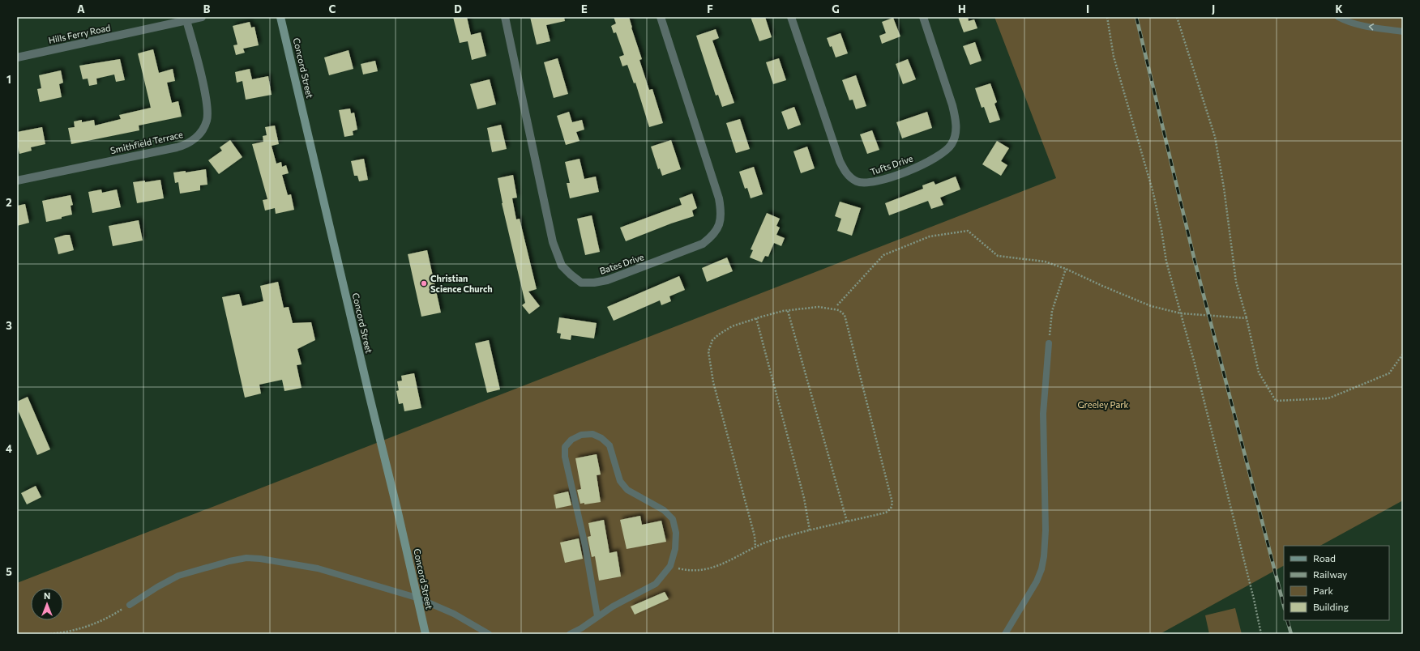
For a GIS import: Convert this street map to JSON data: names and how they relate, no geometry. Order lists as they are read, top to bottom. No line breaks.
{"streets":{"main road":["Concord Street"],"street":["Hills Ferry Road","Smithfield Terrace","Tufts Drive","Bates Drive"]},"crossings":[["Hills Ferry Road","Smithfield Terrace"]],"parks":["Greeley Park"],"places":["Christian Science Church"],"legend":["Road","Railway","Park","Building"],"north":"top","grid":{"columns":["A","B","C","D","E","F","G","H","I","J","K"],"rows":["1","2","3","4","5"]}}
